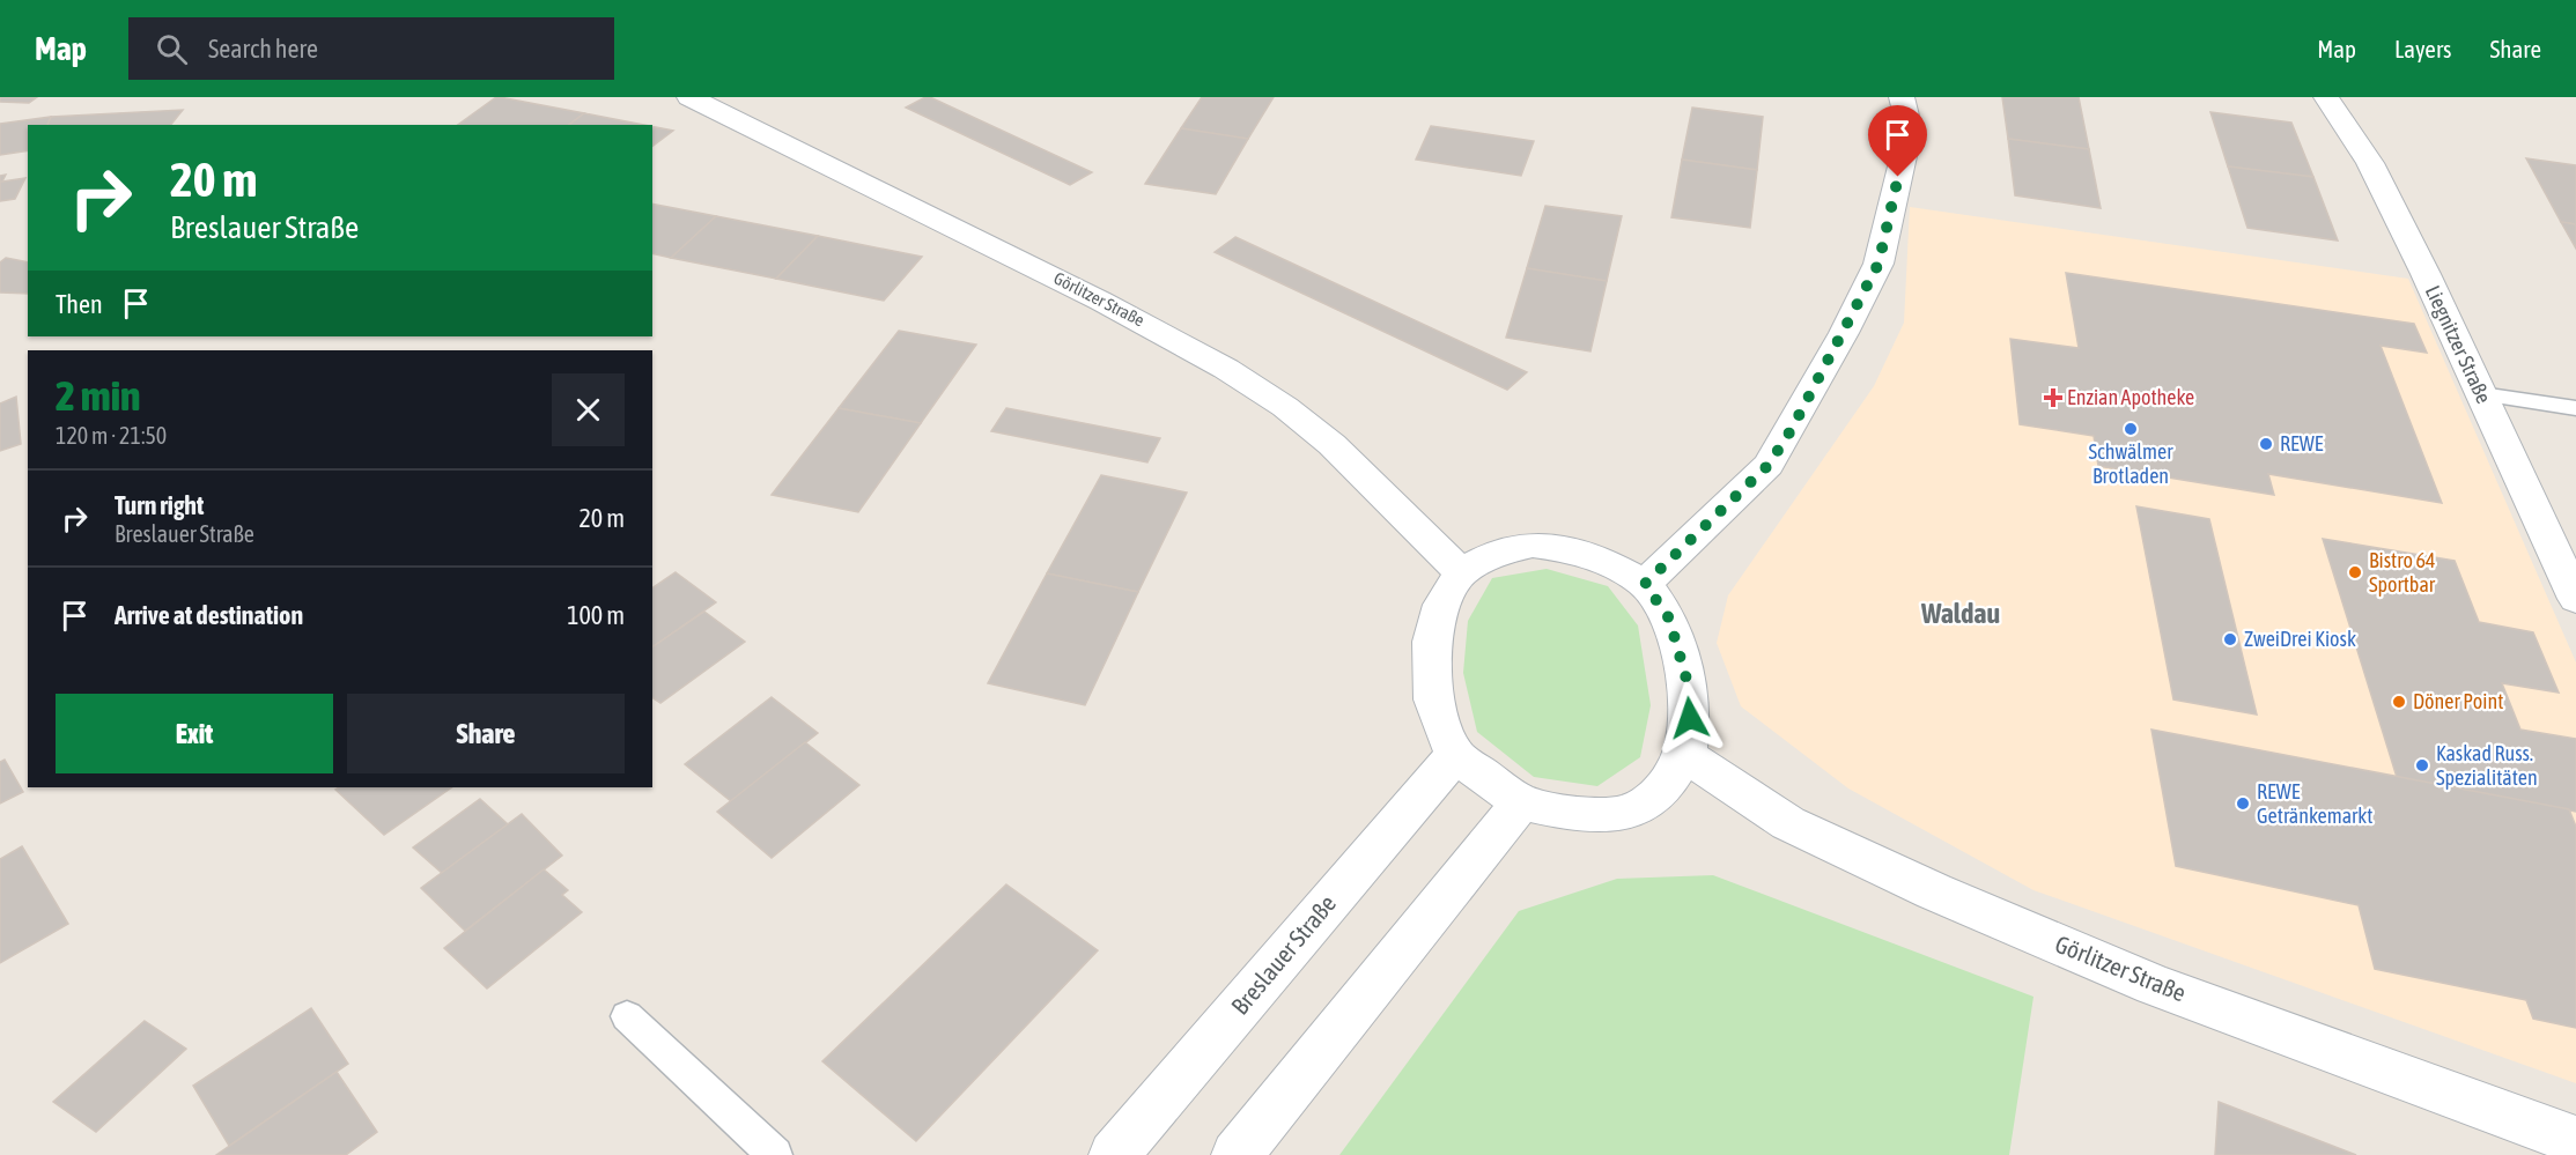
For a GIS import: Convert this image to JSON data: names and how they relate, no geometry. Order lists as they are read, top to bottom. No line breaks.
{"streets":{"street":["Görlitzer Straße","Liegnitzer Straße","Breslauer Straße"]},"districts":["Waldau"],"places":{"health":["Enzian Apotheke"],"other":["Schwälmer Brotladen","REWE","Bistro 64 Sportbar","ZweiDrei Kiosk","Döner Point","Kaskad Russ. Spezialitäten","REWE Getränkemarkt"]},"page":{"header":"Map","search":"Search here","nav":["Map","Layers","Share"],"turn":["20 m","Breslauer Straße"],"then":"Then","heading":["2 min","120 m · 21:50"],"list":[{"name":"Turn right","note":"Breslauer Straße","value":"20 m"},{"name":"Arrive at destination","value":"100 m"}],"buttons":["Exit","Share"]}}
